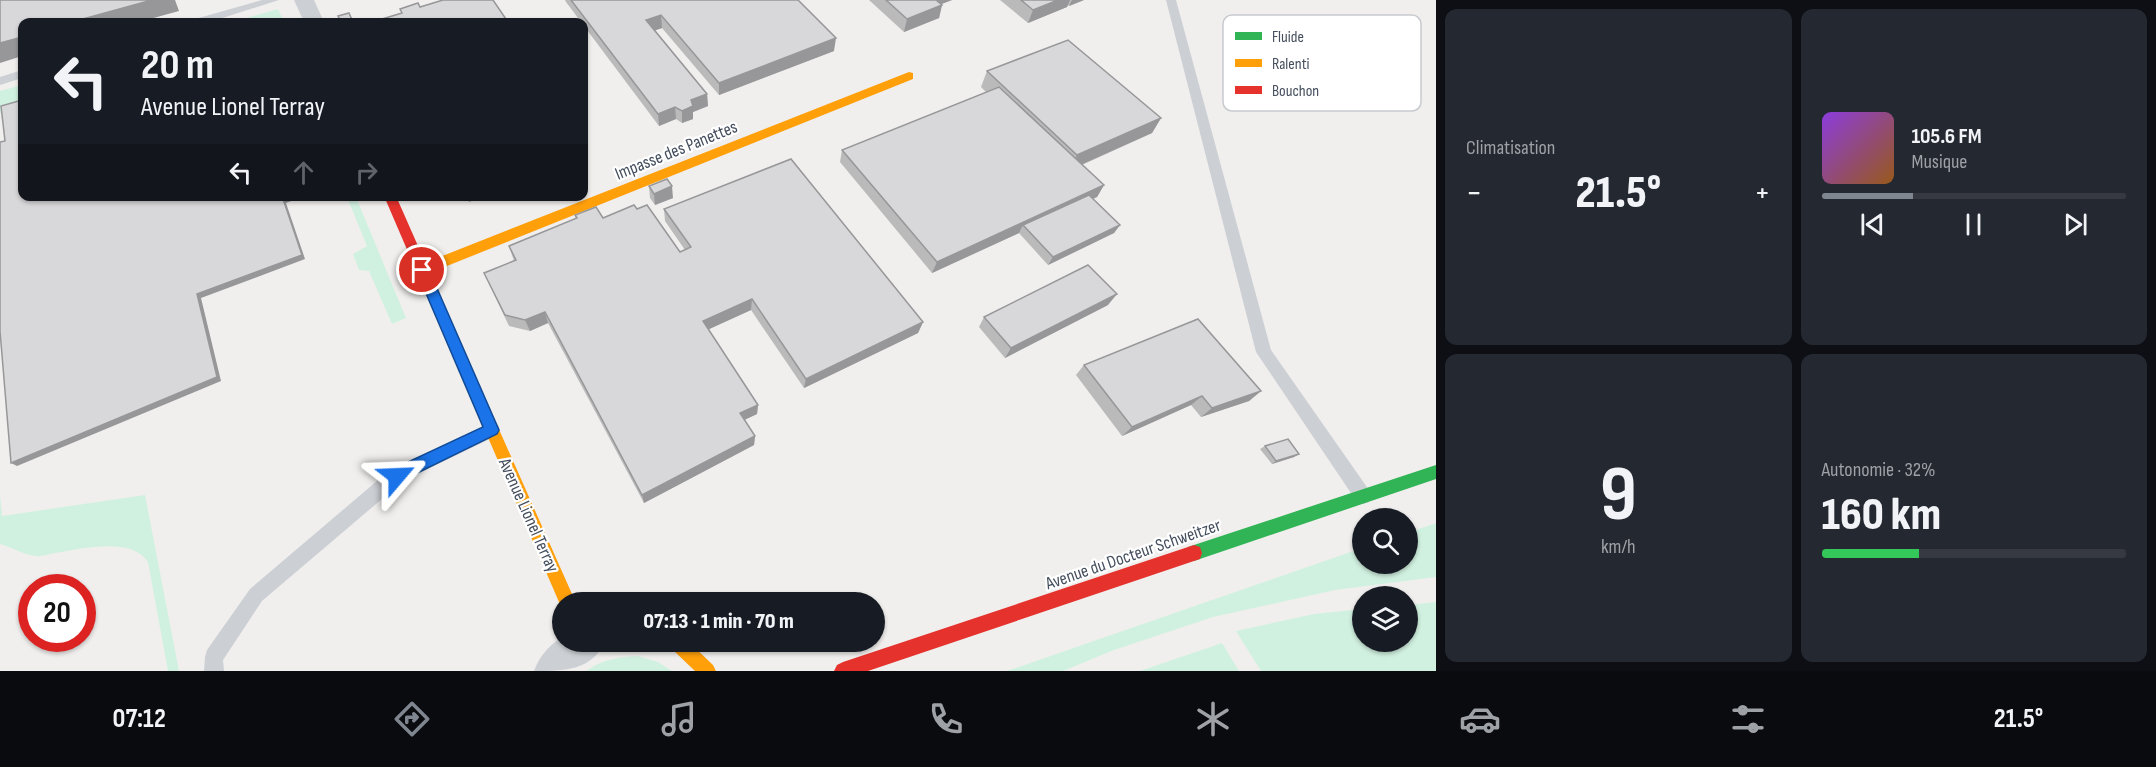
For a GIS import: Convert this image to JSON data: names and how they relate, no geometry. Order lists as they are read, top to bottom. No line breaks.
{"streets":{"street":["Impasse des Panettes","Avenue Lionel Terray","Avenue du Docteur Schweitzer"]},"crossings":[["Impasse des Panettes","Avenue Lionel Terray"]],"legend":["Fluide","Ralenti","Bouchon"],"page":{"tile":["Climatisation",["9","km/h"],["Autonomie · 32%","160 km"]],"turn":["20 m","Avenue Lionel Terray"],"song":["105.6 FM","Musique"],"heat":["−","21.5°","+"],"limit":"20","trip":"07:13 · 1 min · 70 m","tabs":["07:12","21.5°"]}}
